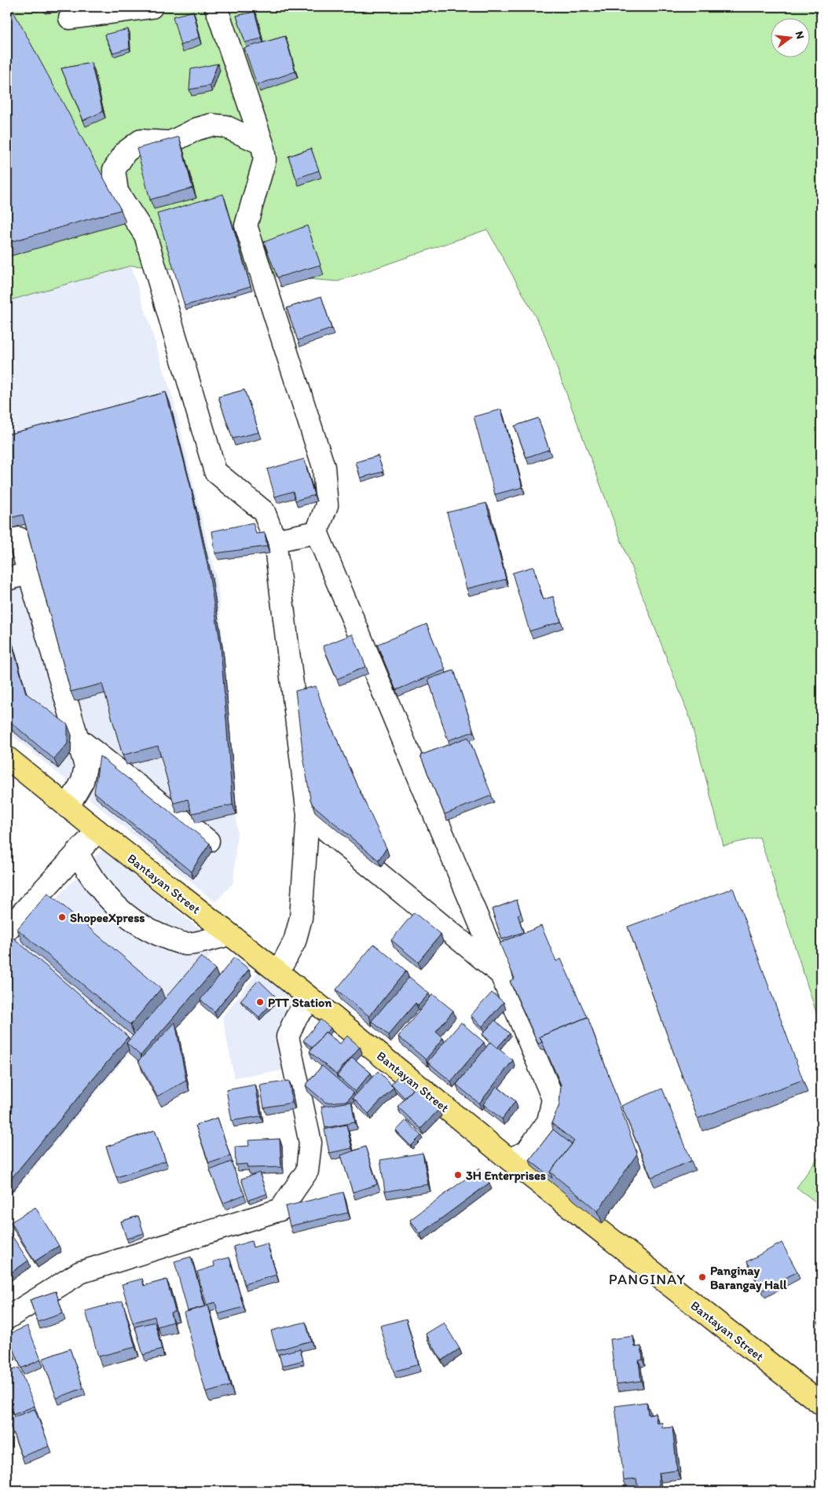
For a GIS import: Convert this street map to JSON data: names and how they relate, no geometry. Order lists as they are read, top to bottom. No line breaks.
{"streets":{"main road":["Bantayan Street"]},"districts":["PANGINAY"],"places":["ShopeeXpress","PTT Station","3H Enterprises","Panginay Barangay Hall"],"north":"right"}
